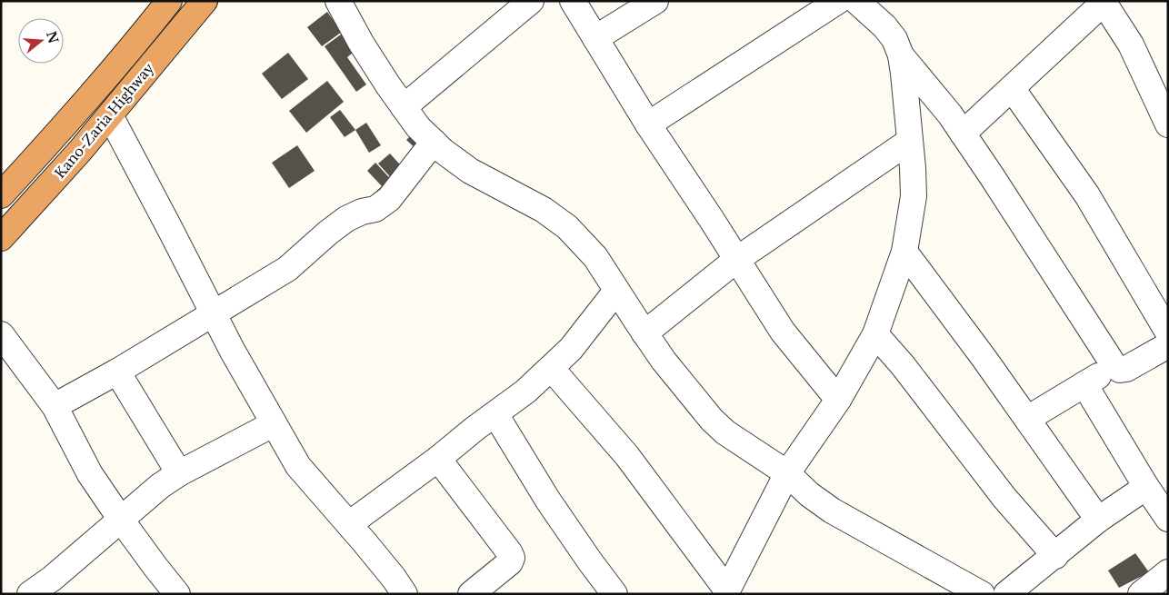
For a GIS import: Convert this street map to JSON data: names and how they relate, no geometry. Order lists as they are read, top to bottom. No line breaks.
{"streets":{"highway":["Kano-Zaria Highway"]},"north":"right"}
